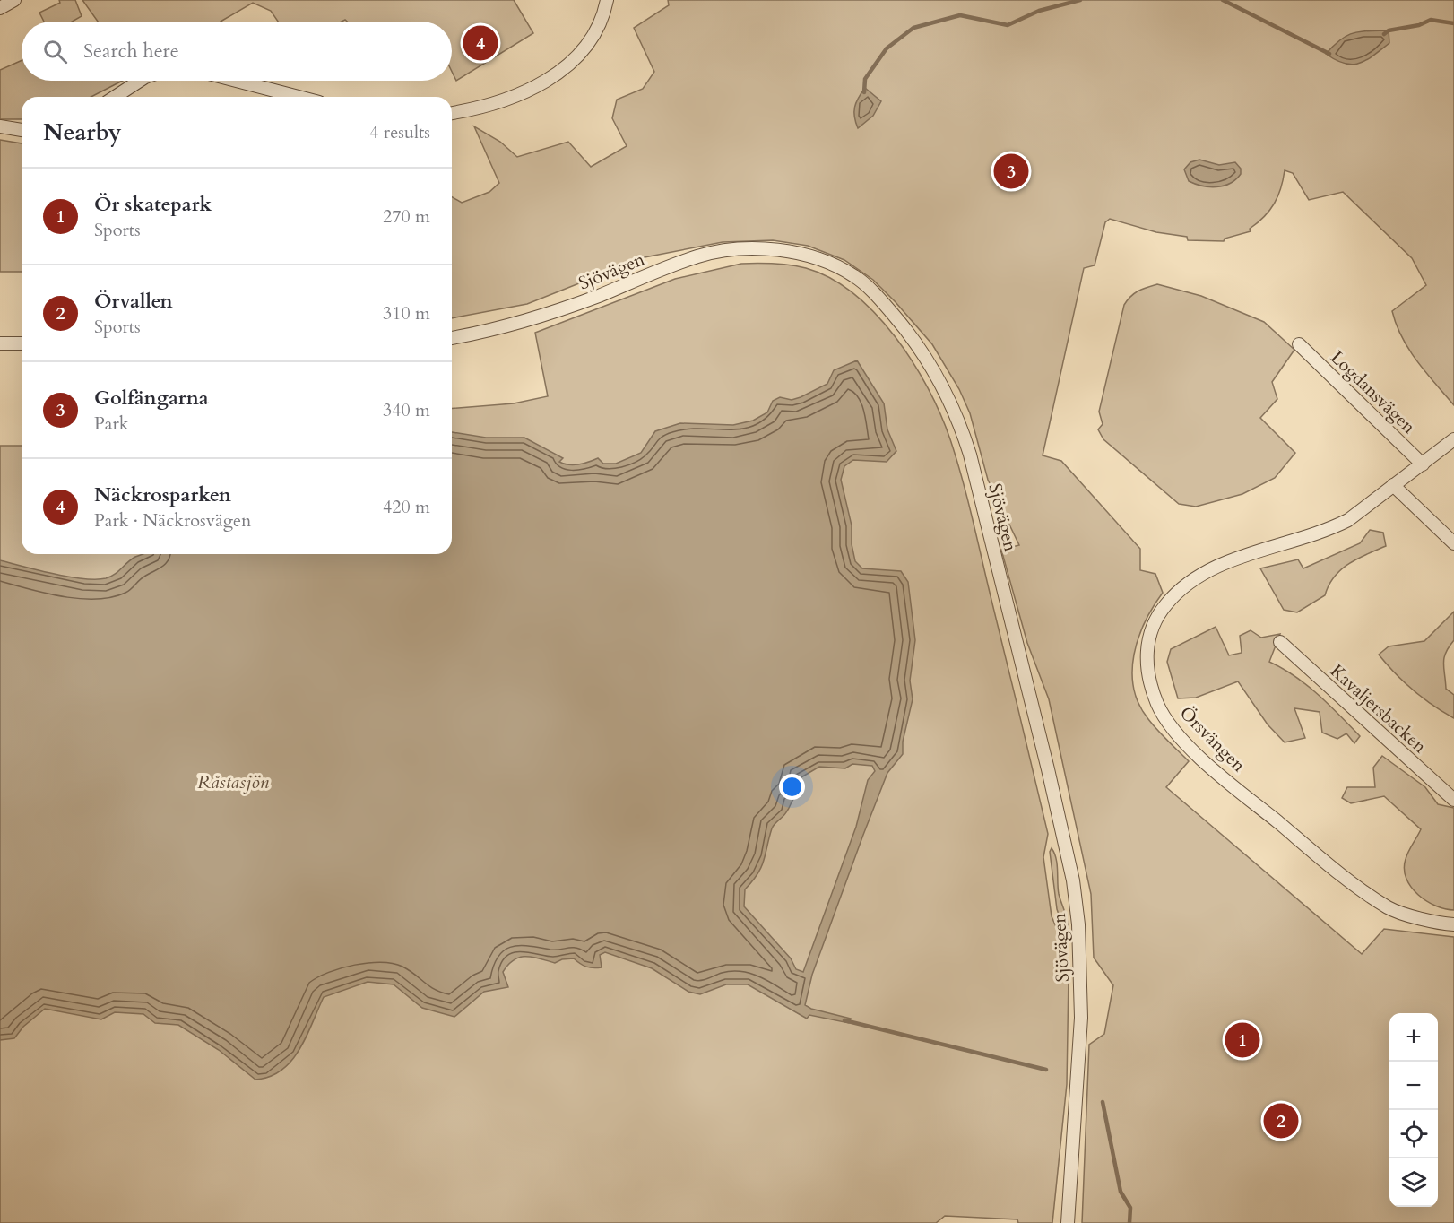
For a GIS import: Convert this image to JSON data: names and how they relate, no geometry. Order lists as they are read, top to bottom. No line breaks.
{"streets":{"street":["Sjövägen","Logdansvägen","Kavaljersbacken","Örsvängen"]},"crossings":[["Logdansvägen","Örsvängen"]],"water":["Råstasjön"],"page":{"search":"Search here","pins":["4","3","1","2"],"heading":["Nearby","4 results"],"list":[{"mark":"1","name":"Ör skatepark","note":"Sports","value":"270 m"},{"mark":"2","name":"Örvallen","note":"Sports","value":"310 m"},{"mark":"3","name":"Golfängarna","note":"Park","value":"340 m"},{"mark":"4","name":"Näckrosparken","note":"Park · Näckrosvägen","value":"420 m"}],"map_buttons":["+","−"]}}
